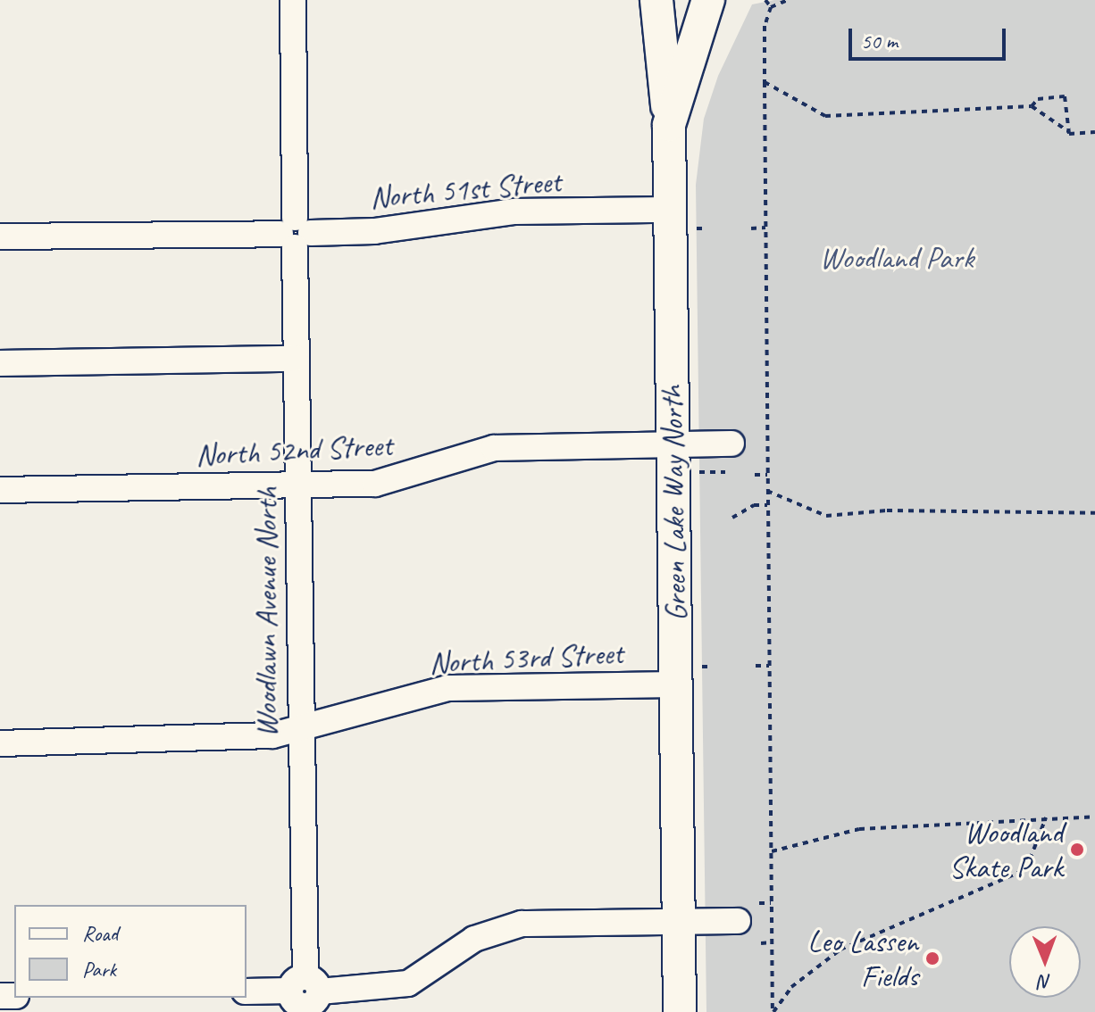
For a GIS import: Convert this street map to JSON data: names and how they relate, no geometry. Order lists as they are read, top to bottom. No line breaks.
{"streets":{"main road":["Green Lake Way North"],"street":["North 51st Street","North 52nd Street","Woodlawn Avenue North","North 53rd Street"]},"crossings":[["North 51st Street","Green Lake Way North"],["North 51st Street","Woodlawn Avenue North"],["North 52nd Street","Green Lake Way North"],["North 52nd Street","Woodlawn Avenue North"],["Green Lake Way North","North 53rd Street"],["Woodlawn Avenue North","North 53rd Street"]],"parks":["Woodland Park"],"places":["Woodland Skate Park","Leo Lassen Fields"],"legend":["Road","Park"],"scale_bar":"50 m","north":"bottom"}
